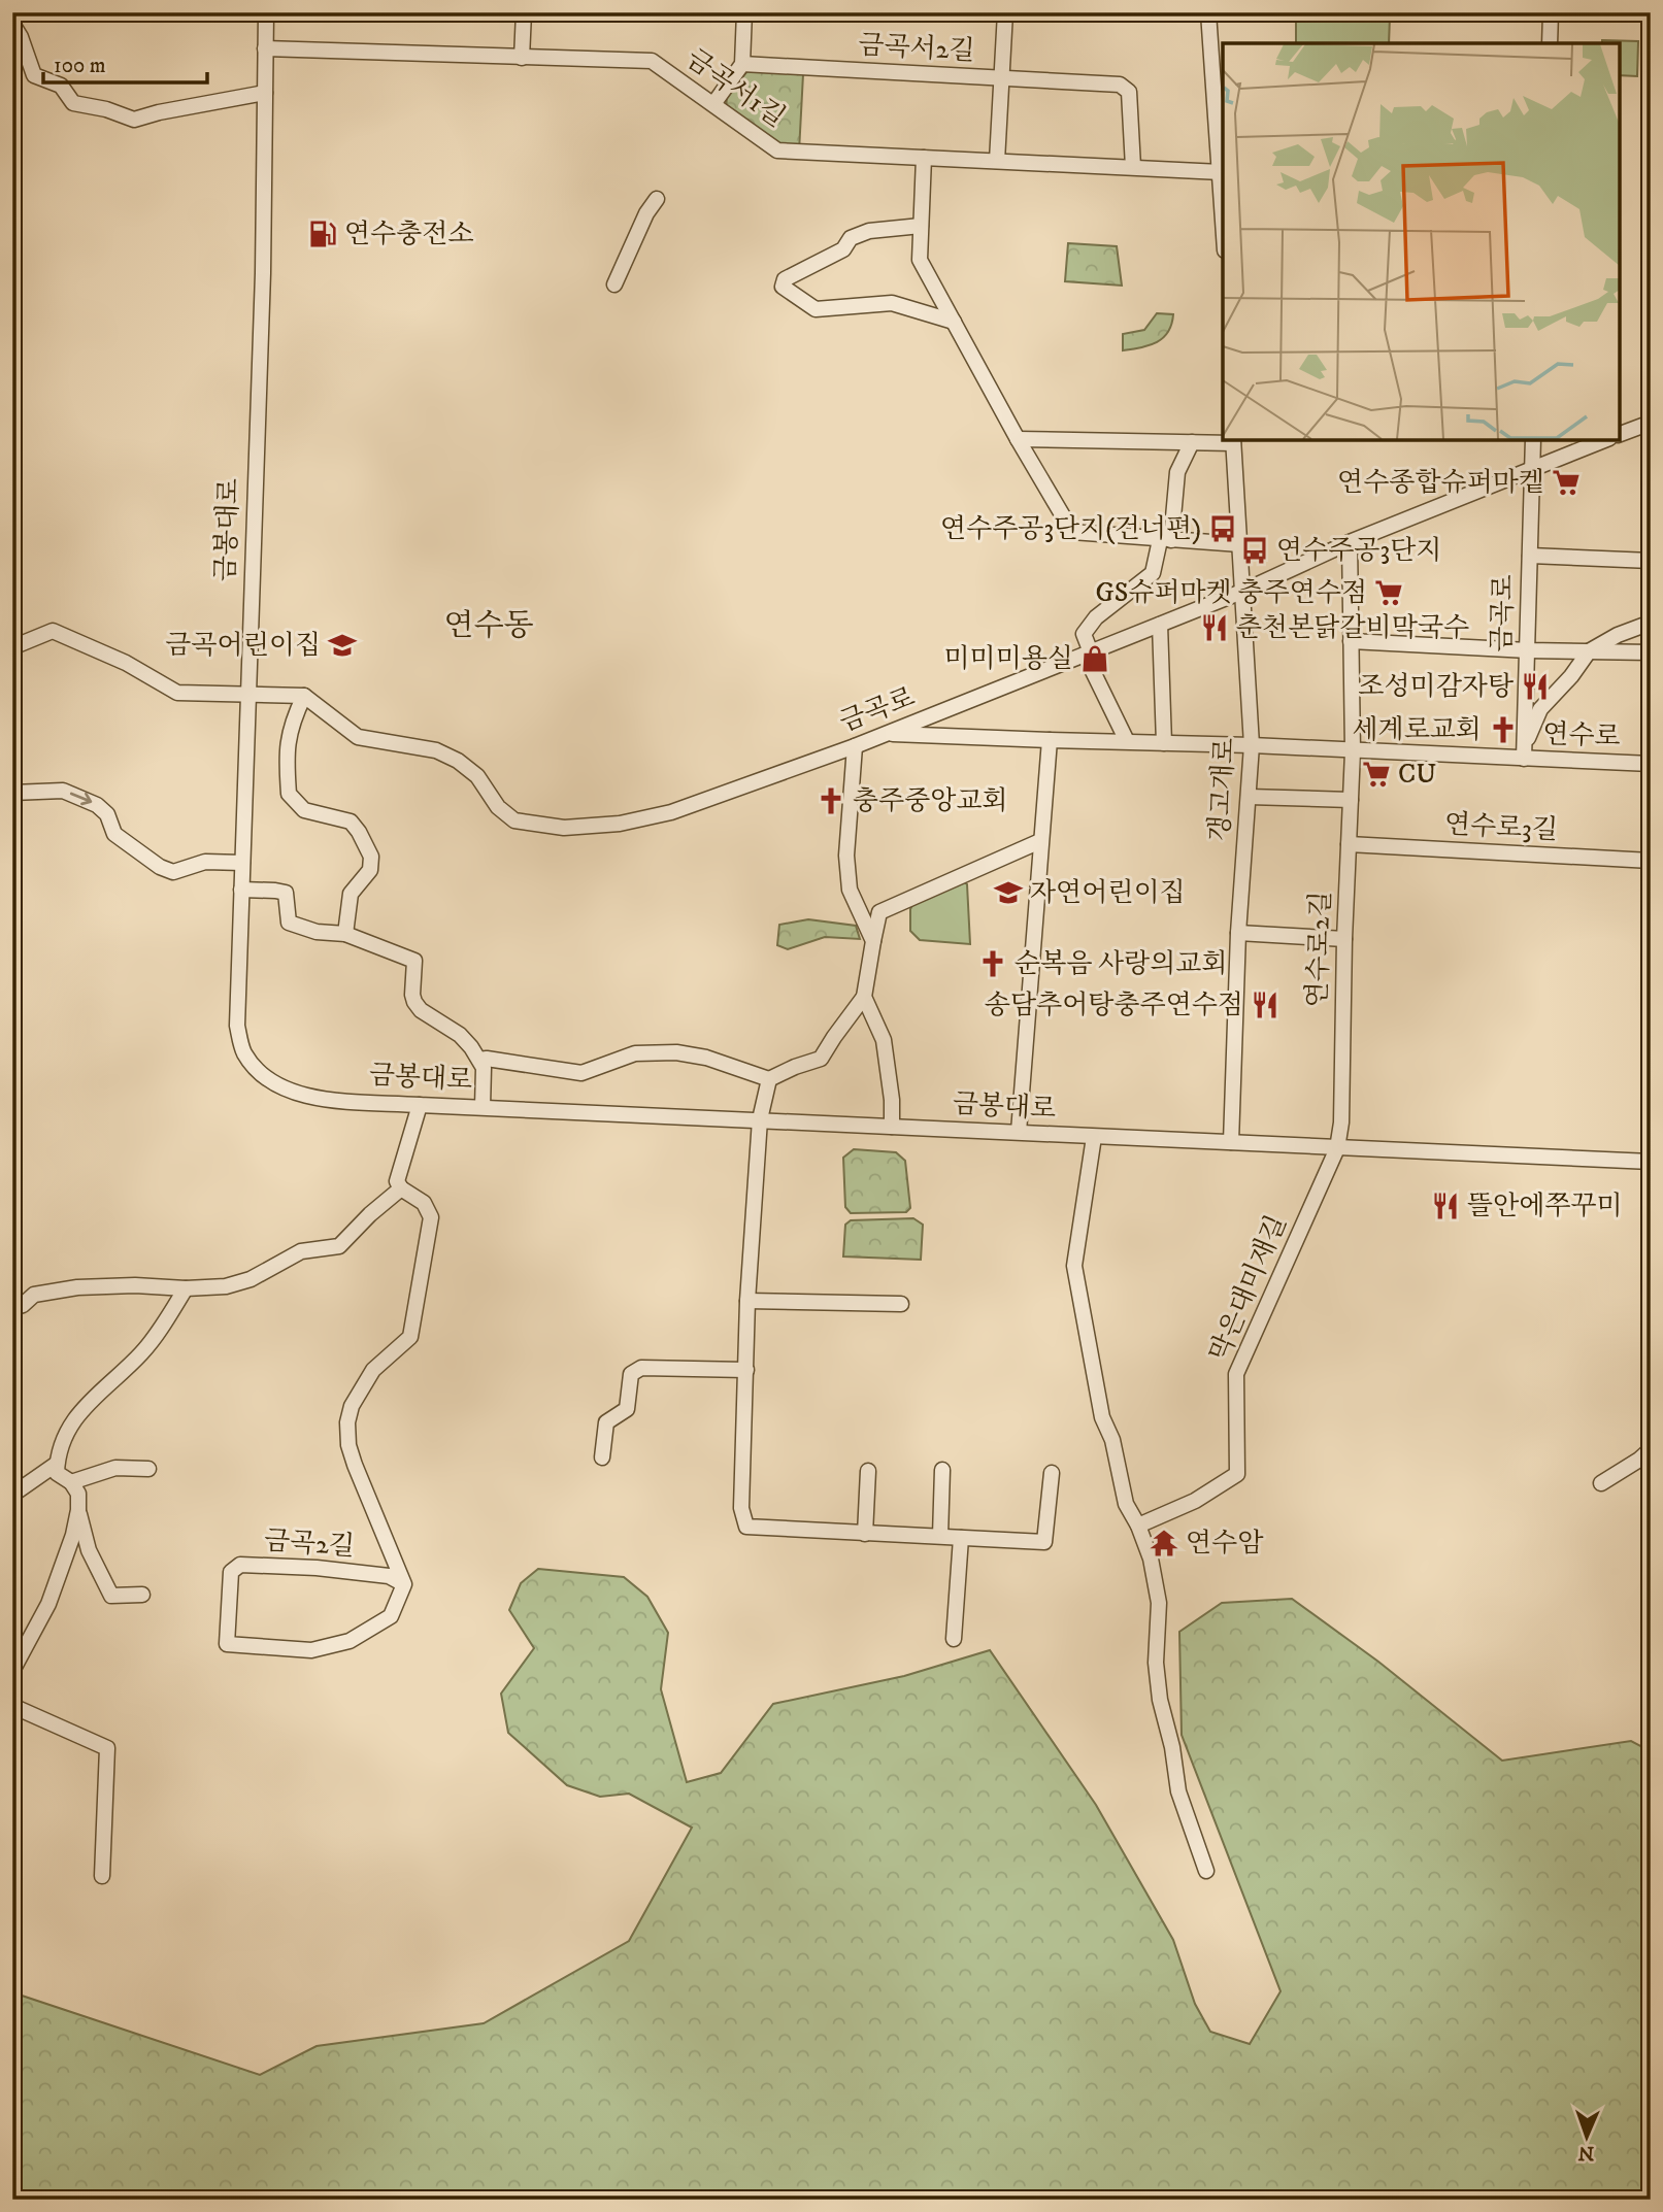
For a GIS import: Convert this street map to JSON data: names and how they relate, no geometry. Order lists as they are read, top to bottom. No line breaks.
{"streets":{"street":["금곡서2길","금곡서1길","금봉대로","금곡로","연수로","갱고개로","연수로3길","연수로2길","막은대미재길","금곡2길"]},"crossings":[["금곡서2길","금곡서1길"],["금곡서1길","금봉대로"],["금봉대로","갱고개로"],["금봉대로","연수로2길"],["금봉대로","막은대미재길"],["금곡로","연수로"],["금곡로","갱고개로"],["금곡로","연수로2길"],["연수로","갱고개로"],["연수로","연수로2길"],["연수로3길","연수로2길"],["연수로2길","막은대미재길"]],"districts":["연수동"],"places":{"fuel station":["연수충전소"],"supermarket":["연수종합슈퍼마켙","GS슈퍼마켓 충주연수점","CU"],"bus stop":["연수주공3단지(건너편)","연수주공3단지"],"restaurant":["춘천본닭갈비막국수","조성미감자탕","송담추어탕충주연수점","뜰안에쭈꾸미"],"school or university":["금곡어린이집","자연어린이집"],"shop":["미미미용실"],"church":["세계로교회","충주중앙교회","순복음 사랑의교회"],"temple":["연수암"]},"scale_bar":"100 m","north":"bottom"}
